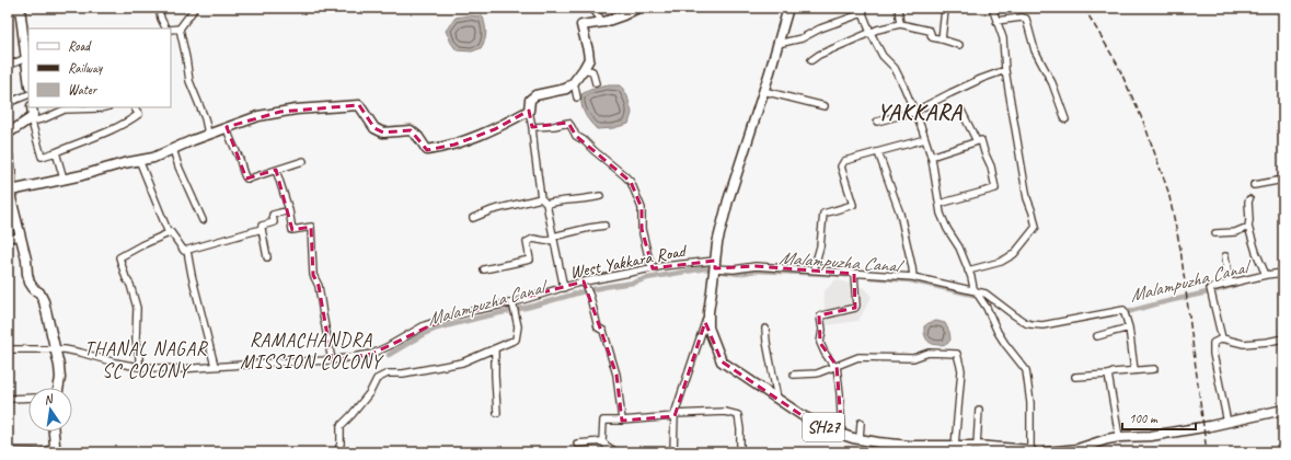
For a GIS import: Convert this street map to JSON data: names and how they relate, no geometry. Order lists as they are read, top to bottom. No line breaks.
{"streets":{"street":["West Yakkara Road","SH27"]},"crossings":[["West Yakkara Road","SH27"]],"districts":["YAKKARA","RAMACHANDRA MISSION COLONY","THANAL NAGAR SC COLONY"],"water":["Malampuzha Canal"],"legend":["Road","Railway","Water"],"scale_bar":"100 m","north":"top"}
